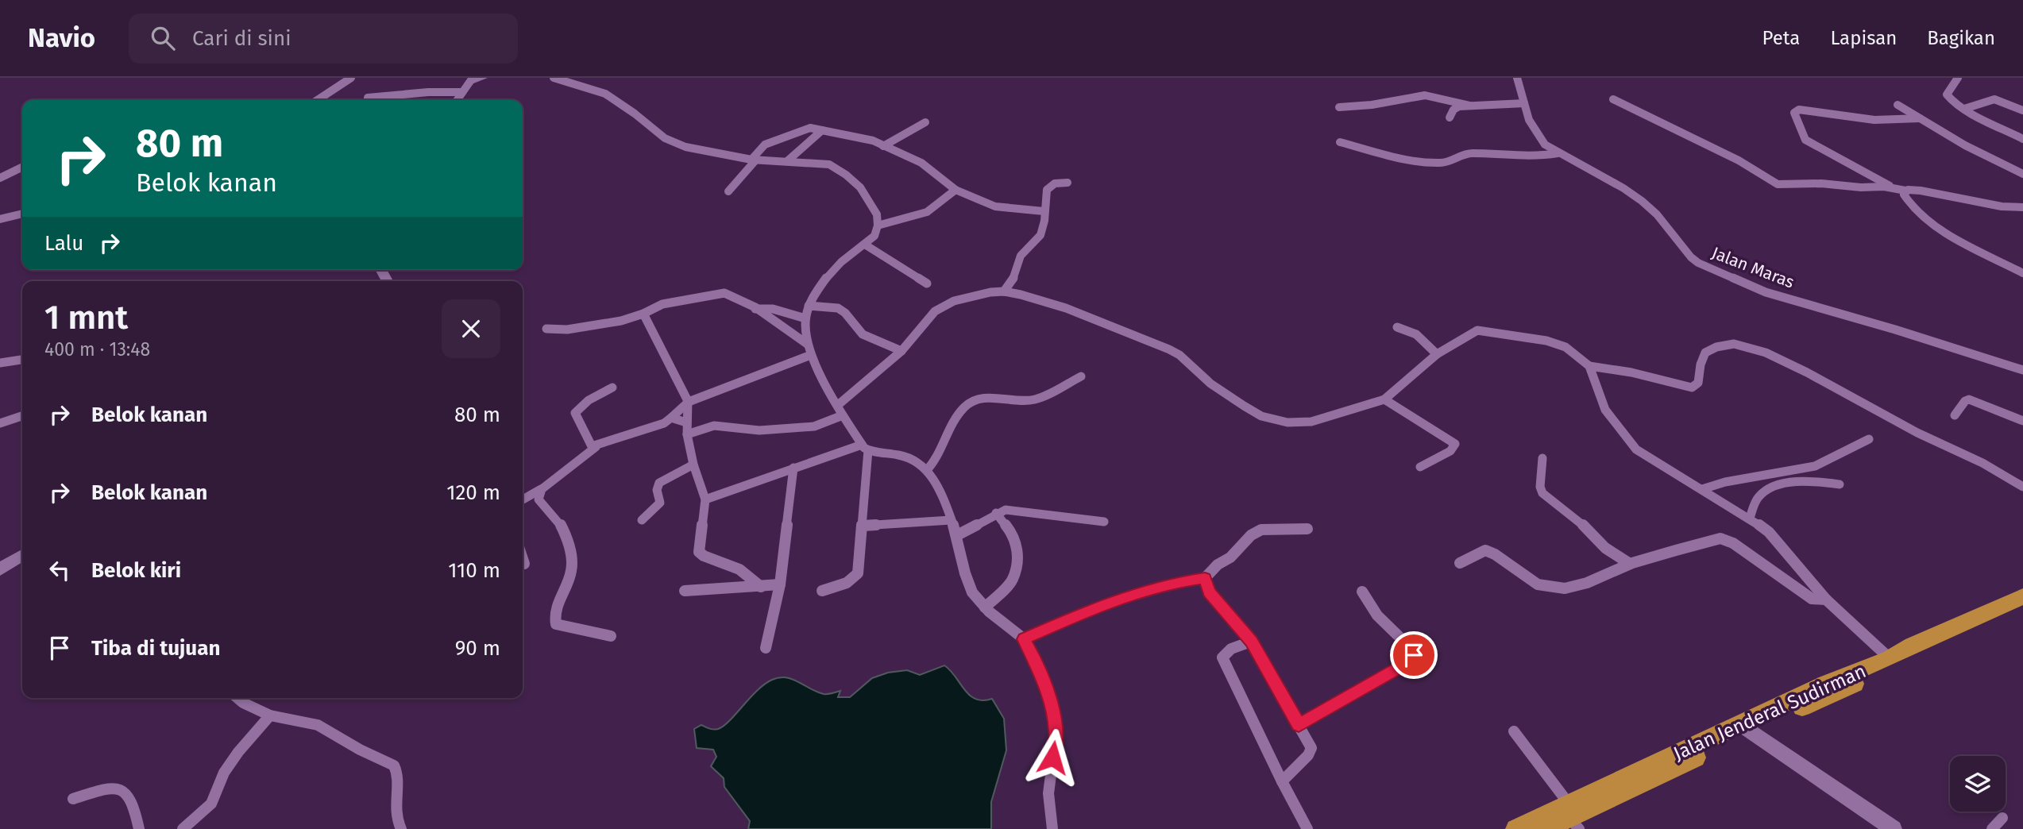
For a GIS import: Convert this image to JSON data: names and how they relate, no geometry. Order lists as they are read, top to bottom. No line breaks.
{"streets":{"highway":["Jalan Jenderal Sudirman"],"street":["Jalan Maras"]},"page":{"header":"Navio","search":"Cari di sini","nav":["Peta","Lapisan","Bagikan"],"turn":["80 m","Belok kanan"],"then":"Lalu","heading":["1 mnt","400 m · 13:48"],"list":[{"name":"Belok kanan","value":"80 m"},{"name":"Belok kanan","value":"120 m"},{"name":"Belok kiri","value":"110 m"},{"name":"Tiba di tujuan","value":"90 m"}]}}
